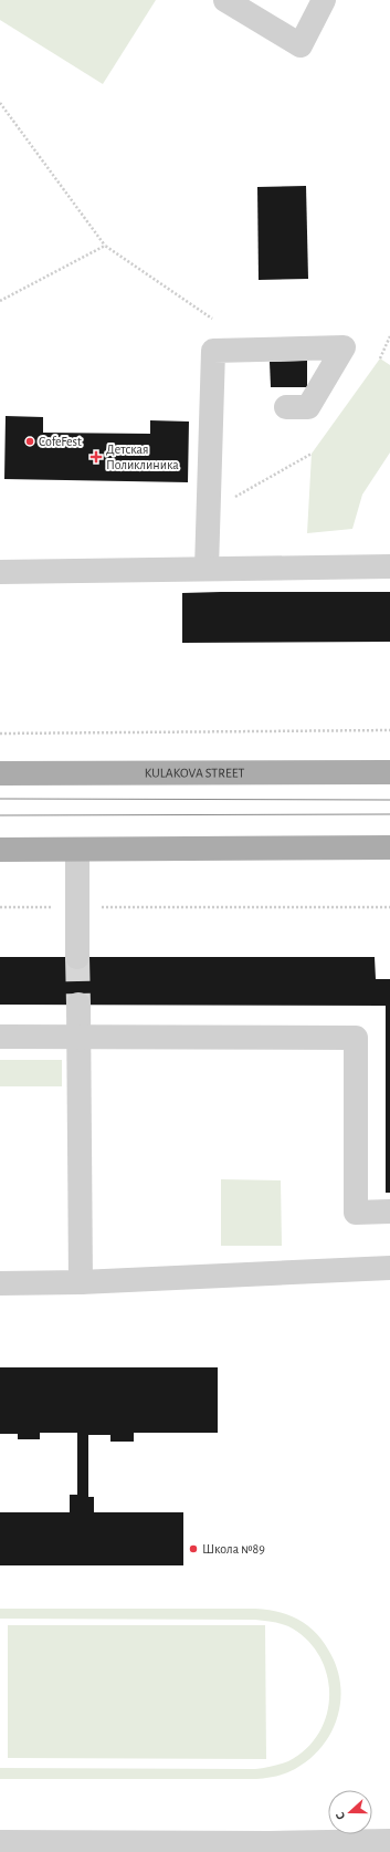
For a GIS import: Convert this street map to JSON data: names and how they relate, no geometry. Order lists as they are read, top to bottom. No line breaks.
{"streets":{"main road":["KULAKOVA STREET"]},"places":{"other":["CofeFest","Школа №89"],"health":["Детская Поликлиника"]},"north":"left"}
